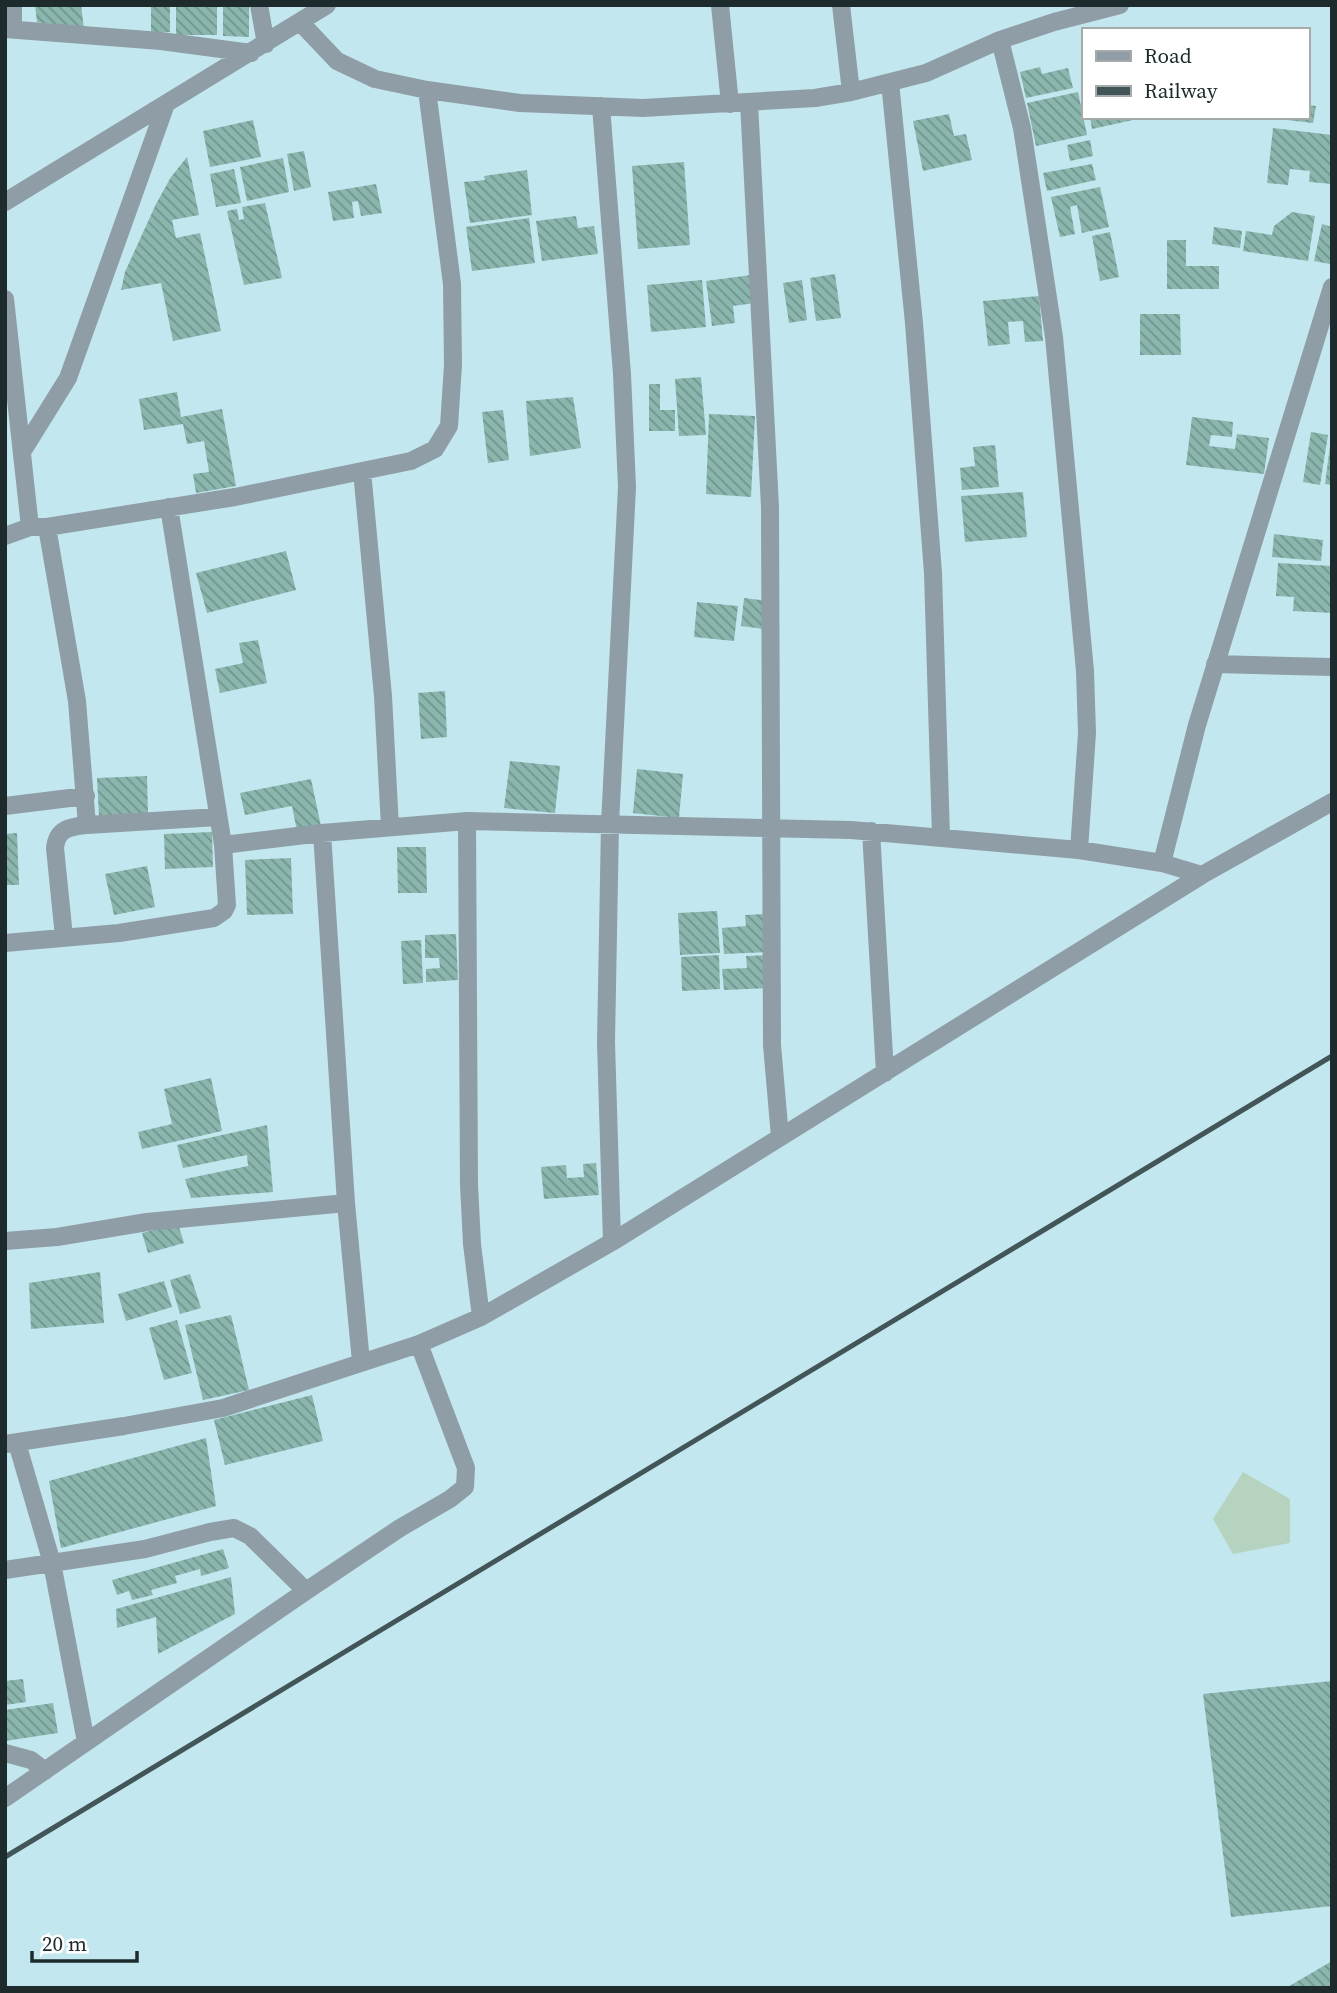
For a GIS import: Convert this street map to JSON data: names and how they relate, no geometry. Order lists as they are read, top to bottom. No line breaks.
{"legend":["Road","Railway"],"scale_bar":"20 m"}
